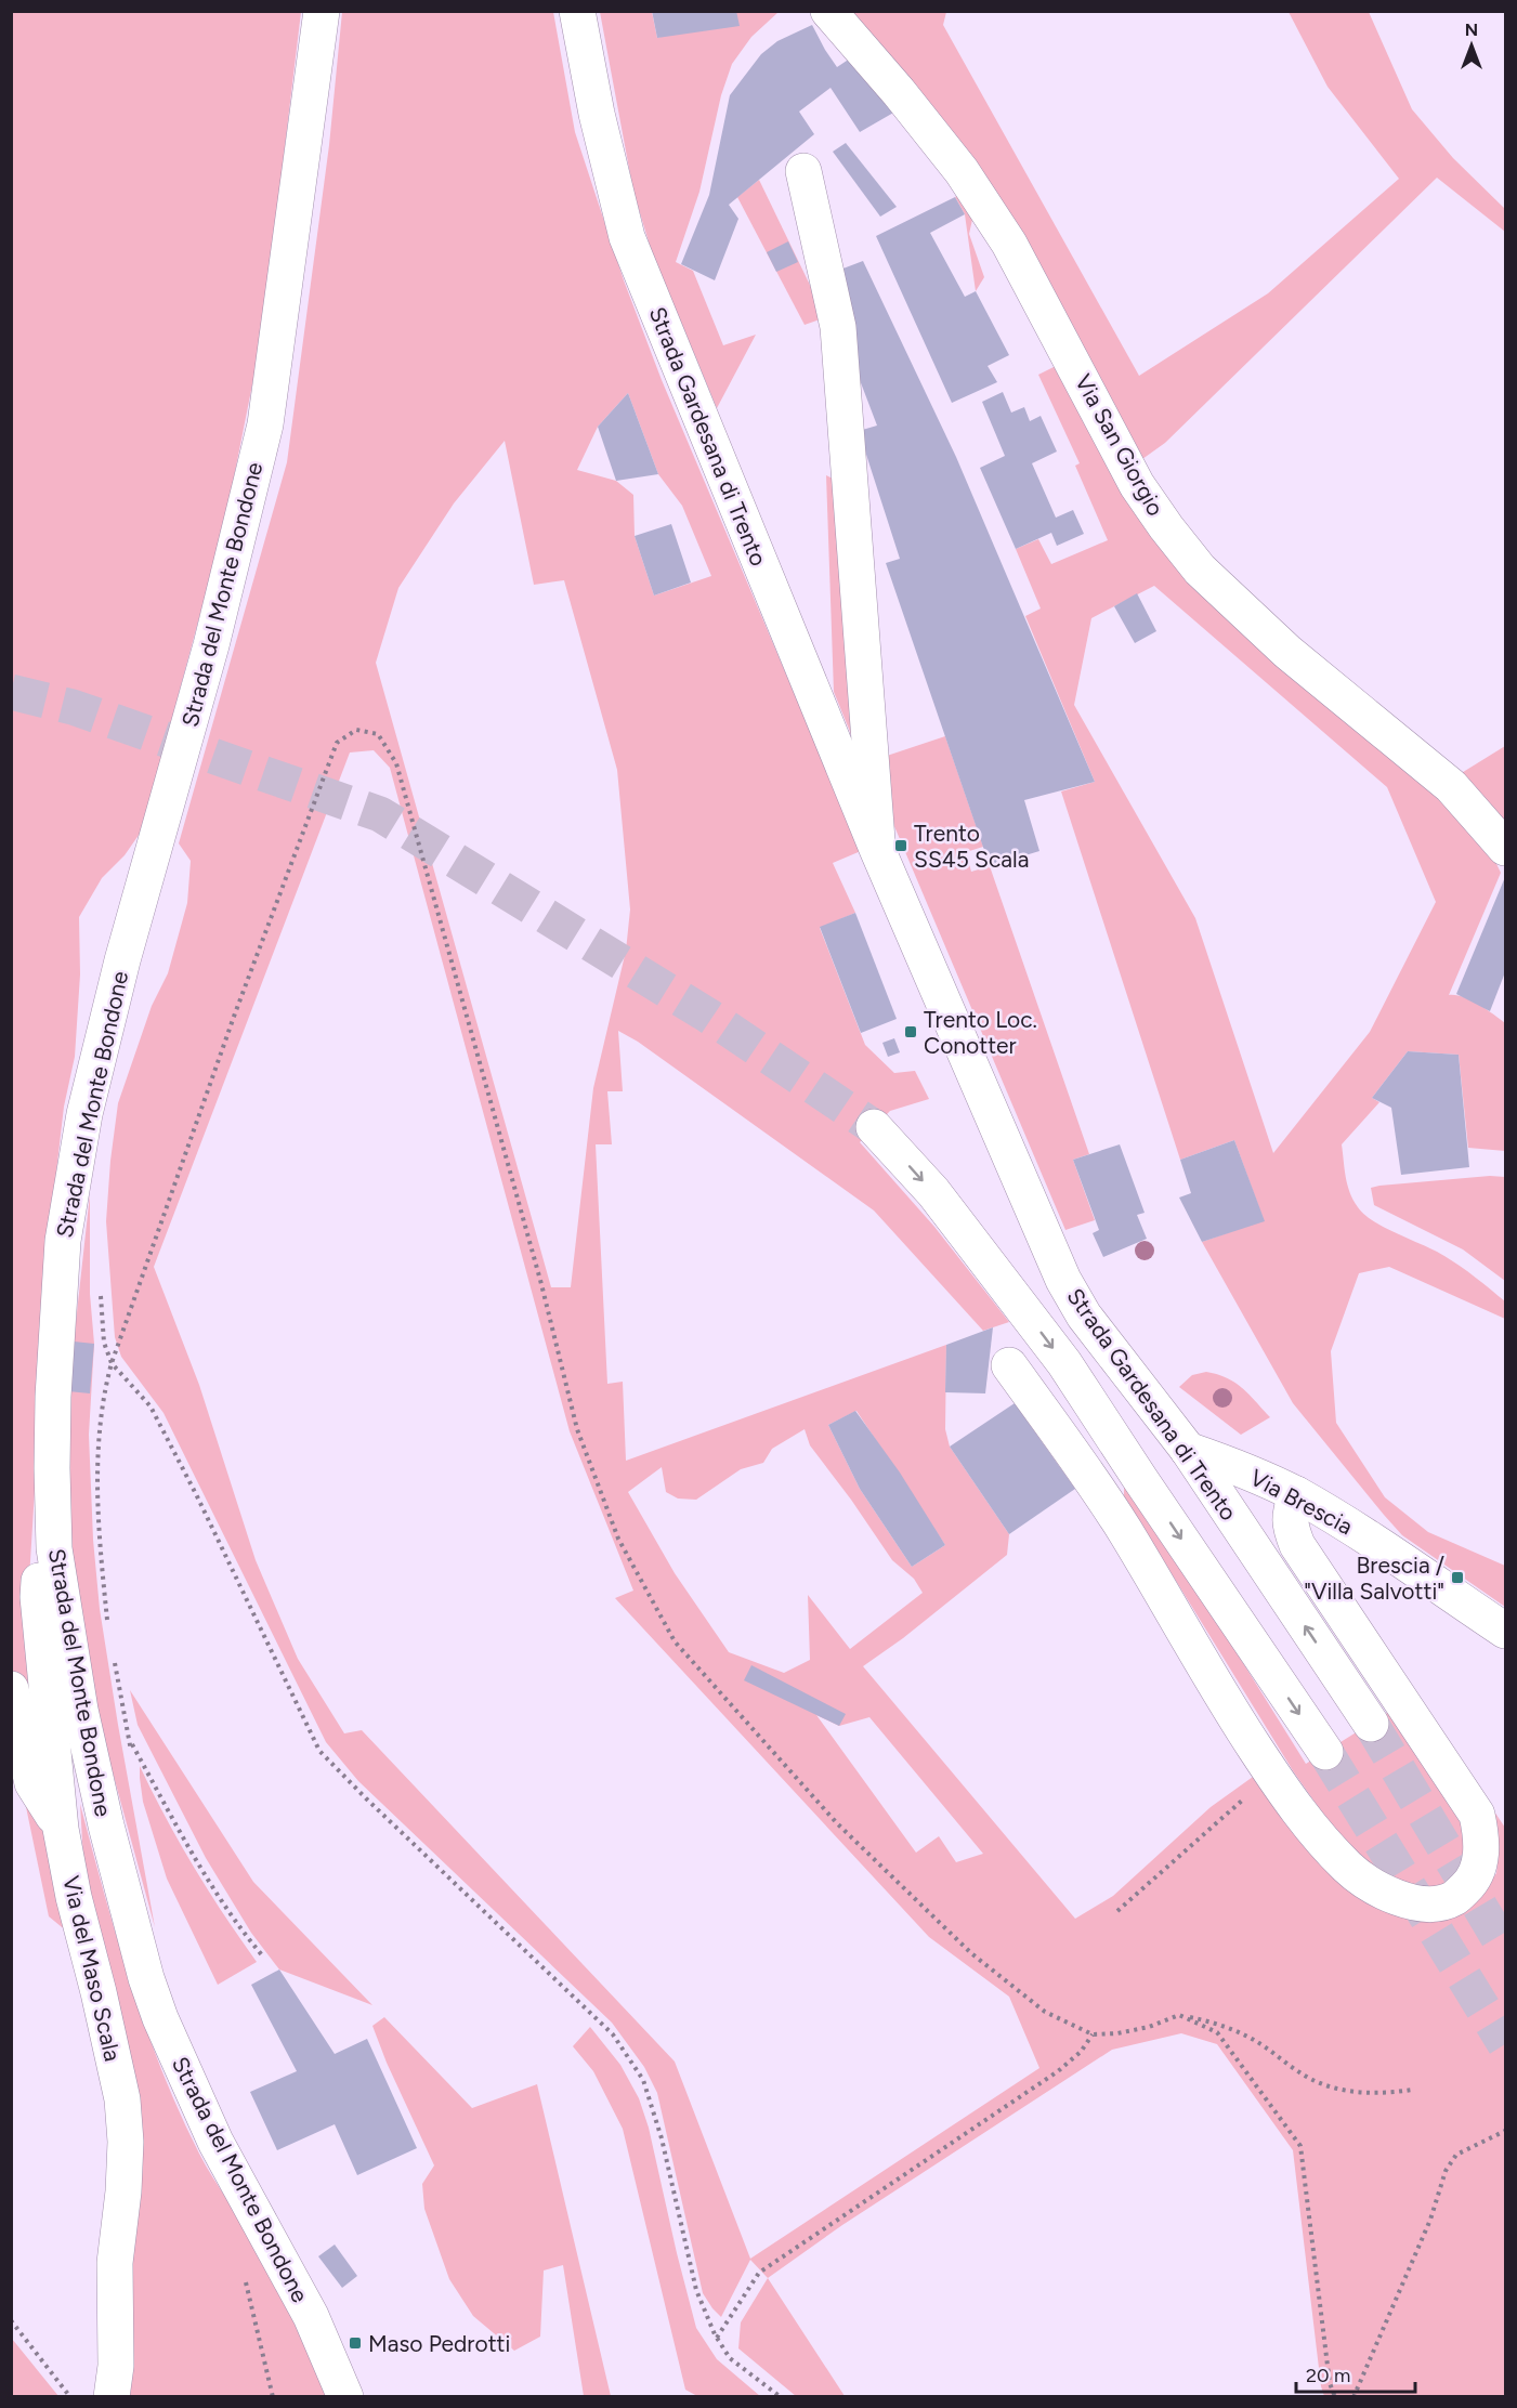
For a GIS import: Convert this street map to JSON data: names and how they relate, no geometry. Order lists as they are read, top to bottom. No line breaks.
{"streets":{"main road":["Strada Gardesana di Trento","Via San Giorgio","Strada del Monte Bondone","Via Brescia","Via del Maso Scala"]},"crossings":[["Strada Gardesana di Trento","Via Brescia"],["Strada del Monte Bondone","Via del Maso Scala"]],"places":{"transit":["Trento SS45 Scala","Trento Loc. Conotter","Brescia / \"Villa Salvotti\"","Maso Pedrotti"]},"scale_bar":"20 m","north":"top"}
